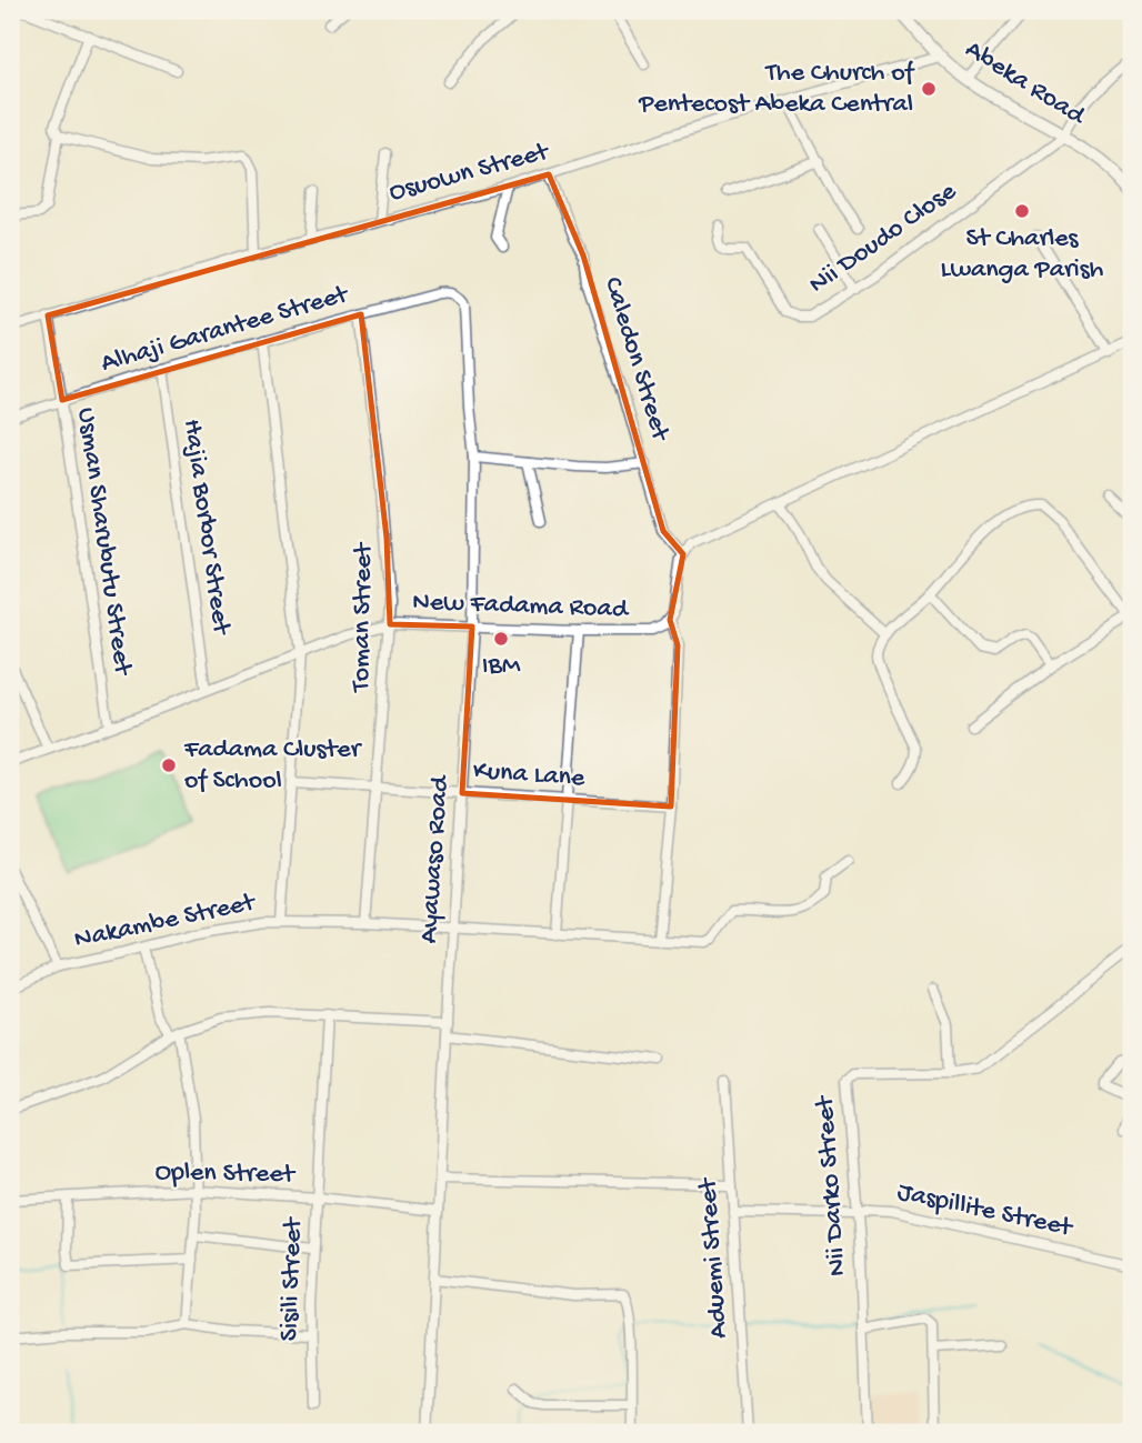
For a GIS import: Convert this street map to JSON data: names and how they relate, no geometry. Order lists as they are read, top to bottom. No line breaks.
{"streets":{"street":["Abeka Road","Osuown Street","Nii Doudo Close","Alhaji Garantee Street","Caledon Street","Hajia Borbor Street","Usman Sharubutu Street","New Fadama Road","Toman Street","Kuna Lane","Ayawaso Road","Nakambe Street","Oplen Street","Nii Darko Street","Jaspillite Street","Aduemi Street","Sisili Street"]},"crossings":[["Abeka Road","Osuown Street"],["Abeka Road","Nii Doudo Close"],["Osuown Street","Caledon Street"],["Osuown Street","Usman Sharubutu Street"],["Alhaji Garantee Street","Hajia Borbor Street"],["Alhaji Garantee Street","Usman Sharubutu Street"],["Alhaji Garantee Street","Toman Street"],["Alhaji Garantee Street","Ayawaso Road"],["Hajia Borbor Street","New Fadama Road"],["Usman Sharubutu Street","New Fadama Road"],["New Fadama Road","Toman Street"],["New Fadama Road","Ayawaso Road"],["Toman Street","Kuna Lane"],["Toman Street","Nakambe Street"],["Kuna Lane","Ayawaso Road"],["Ayawaso Road","Nakambe Street"],["Ayawaso Road","Oplen Street"],["Oplen Street","Sisili Street"],["Nii Darko Street","Jaspillite Street"],["Jaspillite Street","Aduemi Street"]],"places":["The Church of Pentecost Abeka Central","St Charles Lwanga Parish","IBM","Fadama Cluster of School"]}
